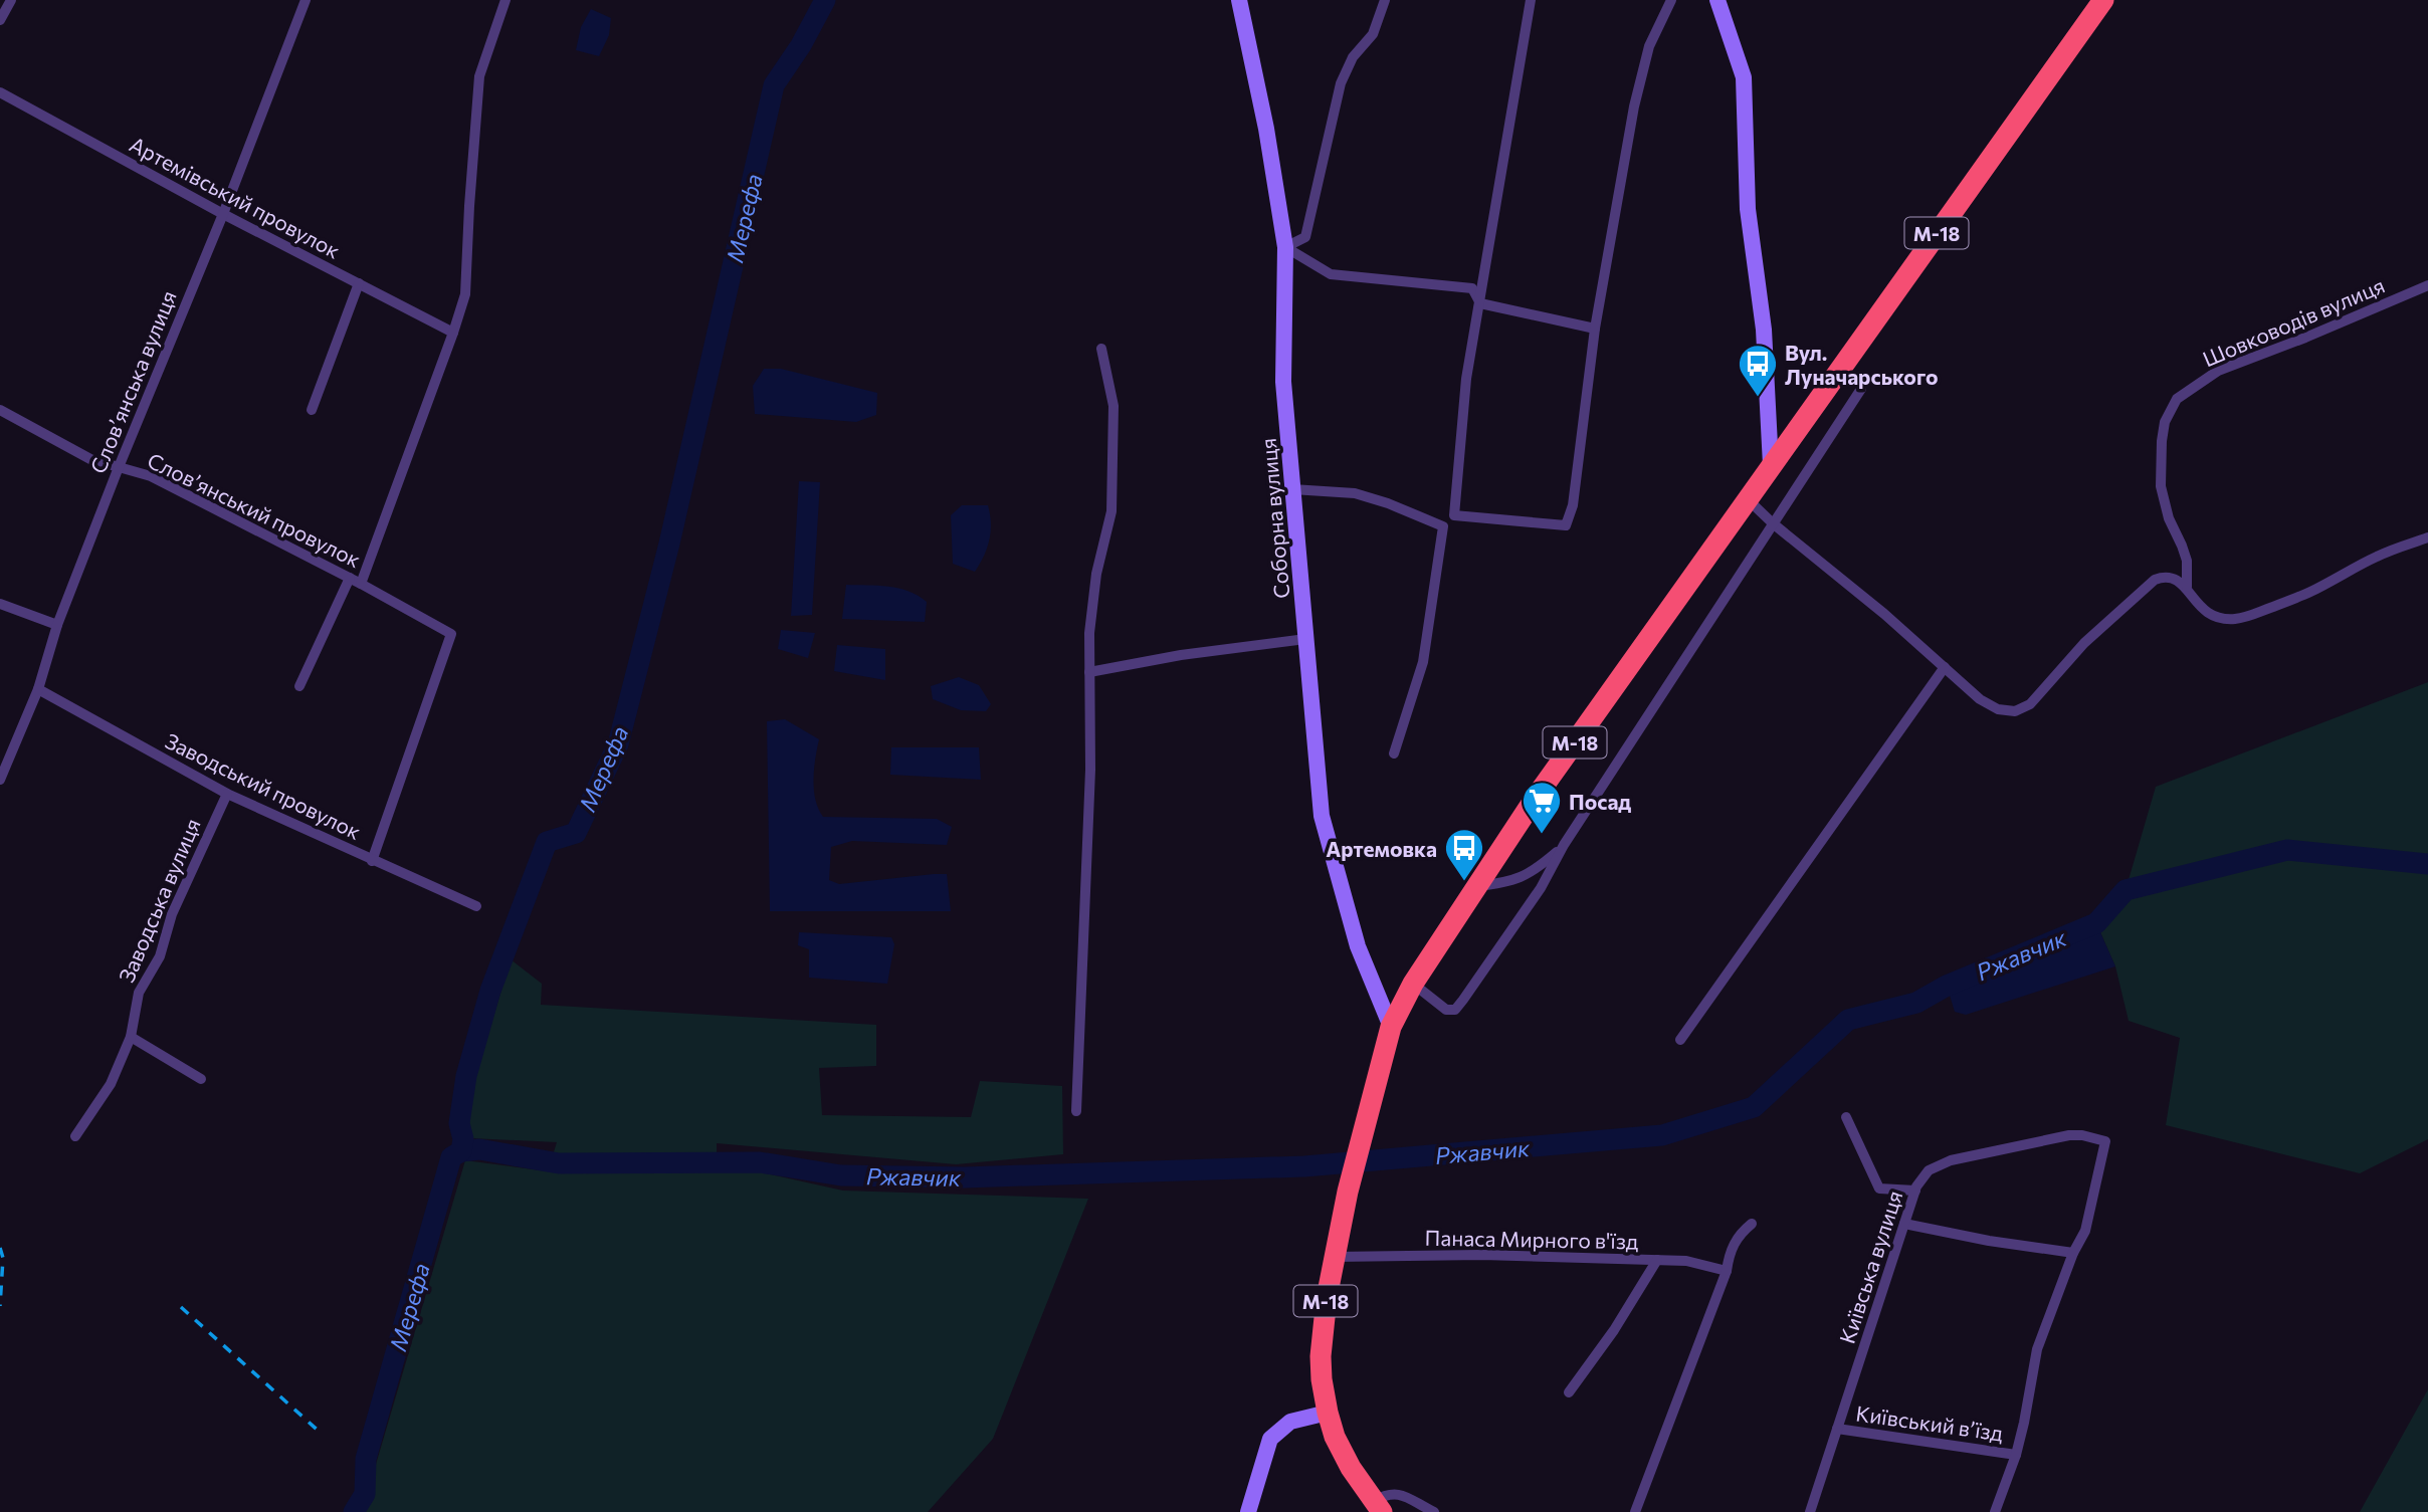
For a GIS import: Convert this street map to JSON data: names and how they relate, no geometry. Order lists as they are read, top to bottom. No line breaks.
{"streets":{"highway":["М-18"],"street":["Артемівський провулок","Шовководів вулиця","Слов’янська вулиця","Слов’янський провулок","Соборна вулиця","Заводський провулок","Заводська вулиця","Панаса Мирного в'їзд","Київська вулиця","Київський в’їзд"]},"crossings":[["Артемівський провулок","Слов’янська вулиця"],["М-18","Соборна вулиця"],["М-18","Панаса Мирного в'їзд"],["Слов’янська вулиця","Слов’янський провулок"],["Слов’янська вулиця","Заводський провулок"],["Слов’янський провулок","Заводський провулок"],["Заводський провулок","Заводська вулиця"],["Київська вулиця","Київський в’їзд"]],"water":["Мерефа","Ржавчик"],"places":{"bus stop":["Вул. Луначарського","Артемовка"],"supermarket":["Посад"]}}
